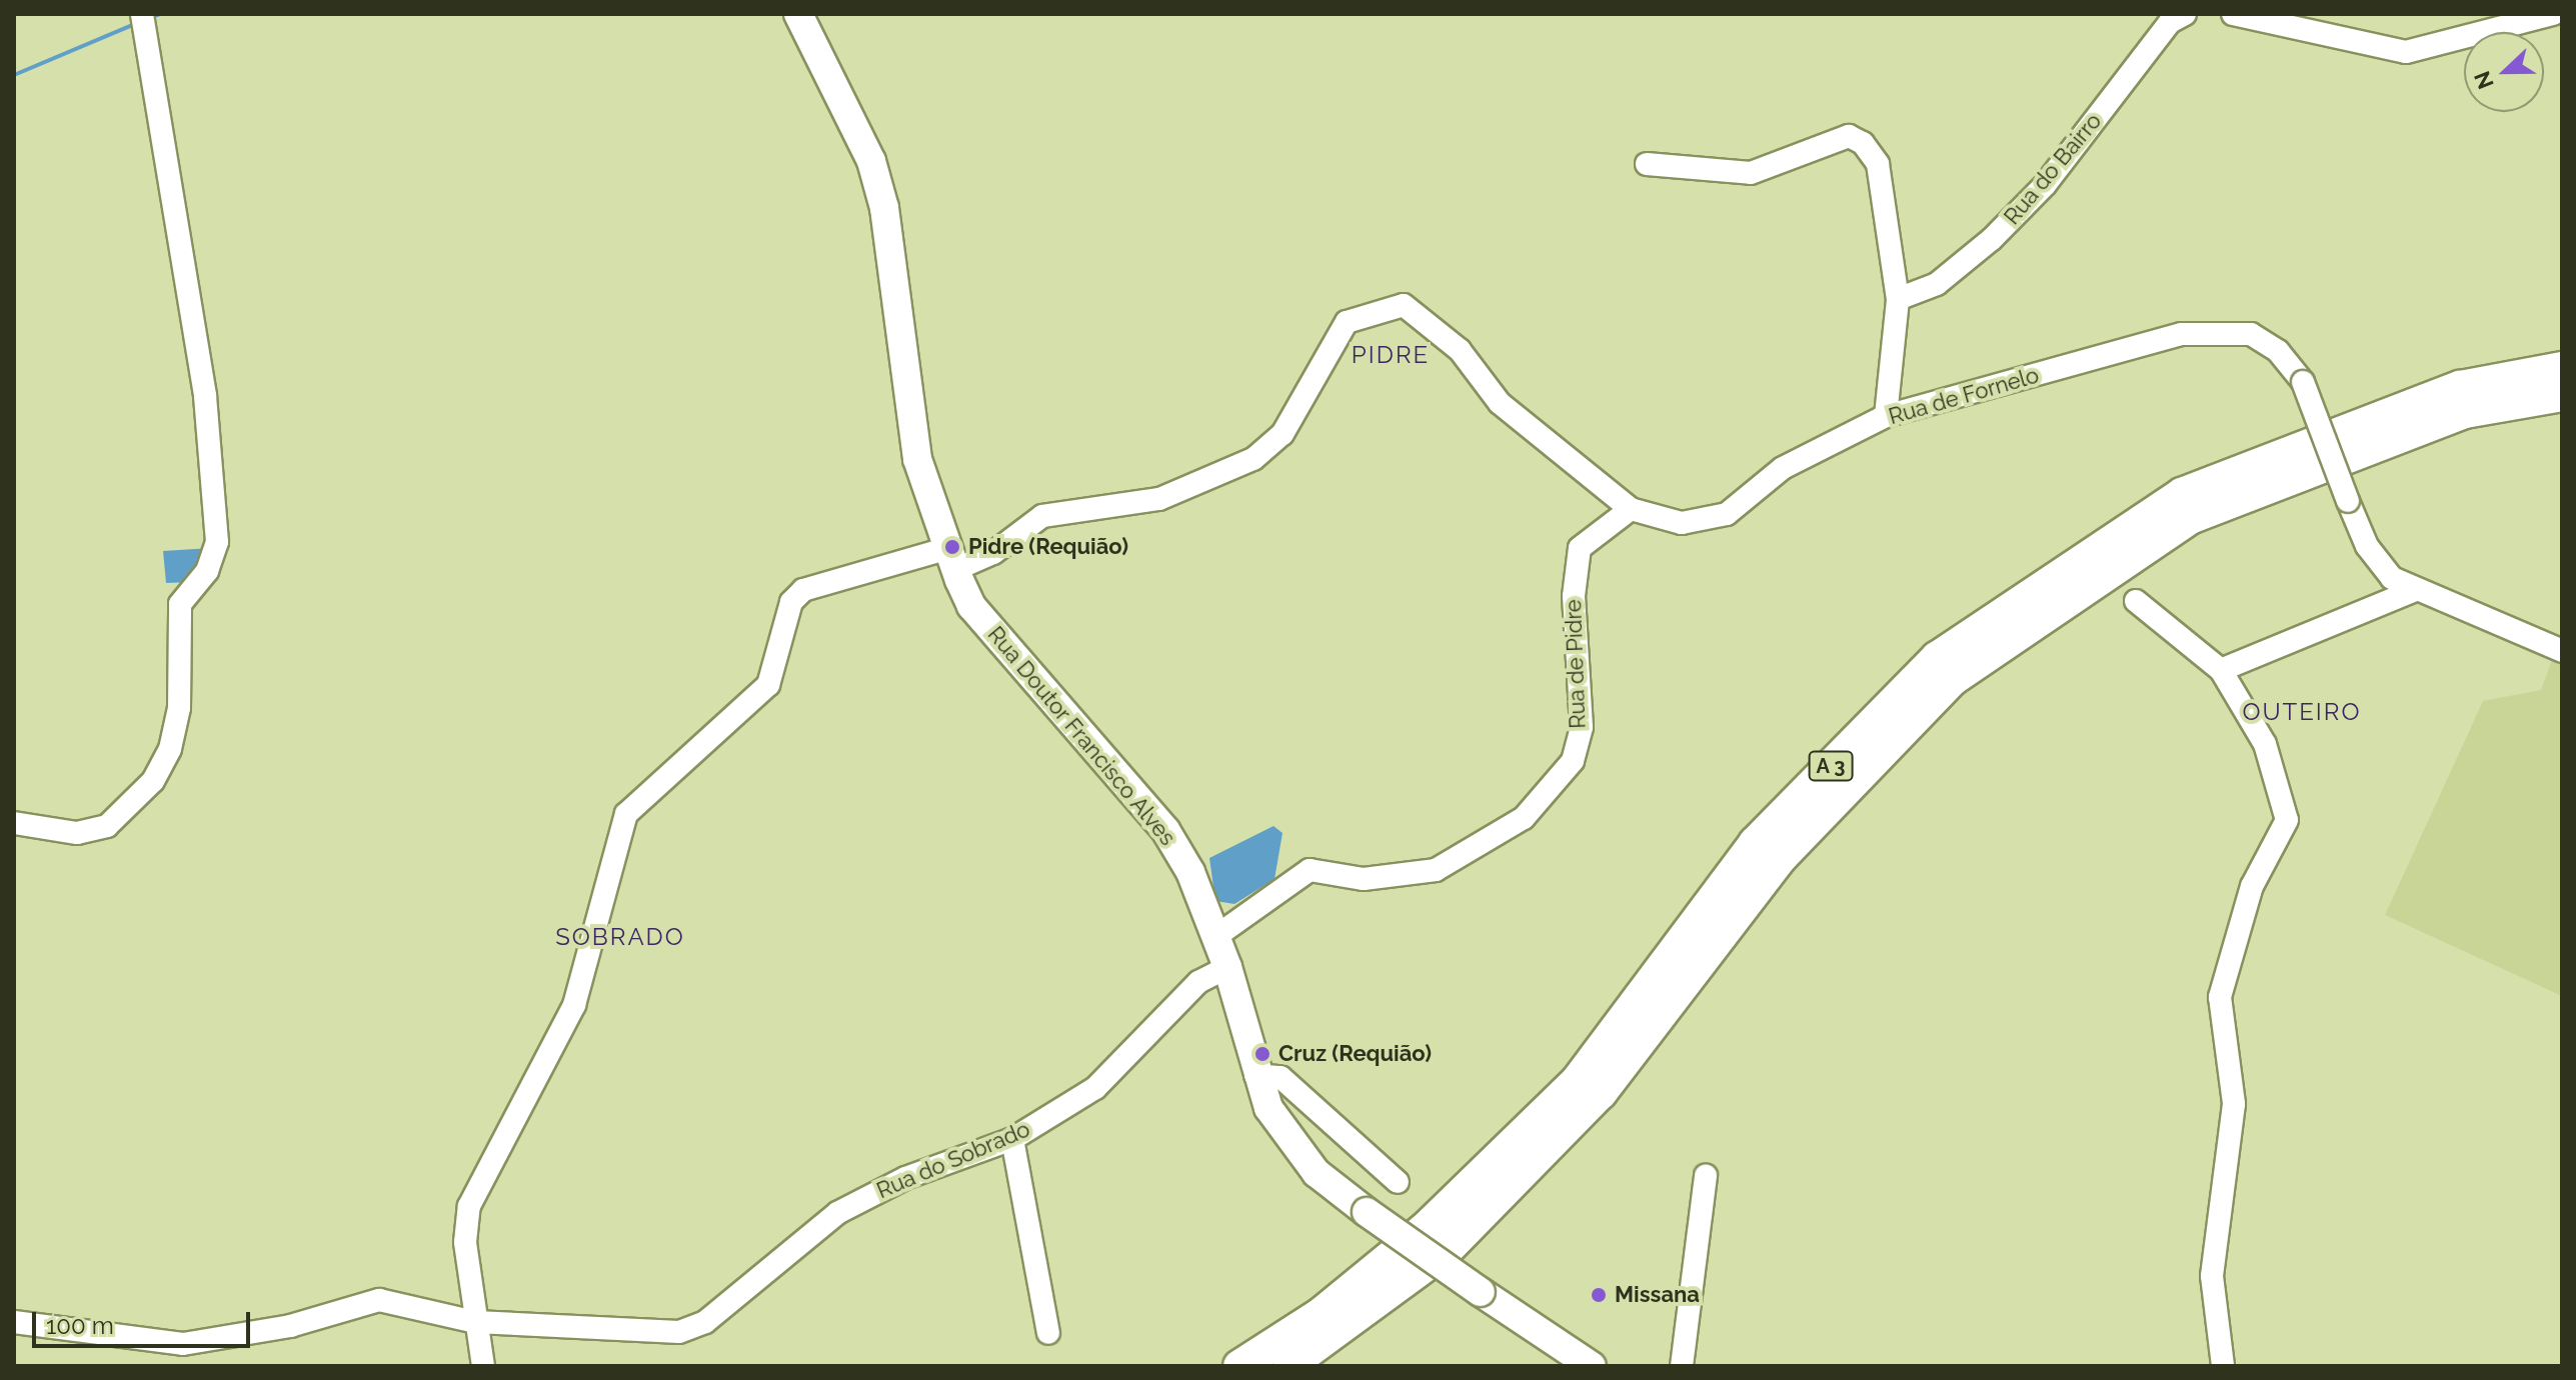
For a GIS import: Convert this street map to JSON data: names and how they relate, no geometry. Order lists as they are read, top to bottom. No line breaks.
{"streets":{"highway":["A 3"],"main road":["Rua Doutor Francisco Alves"],"street":["Rua do Bairro","Rua de Fornelo","Rua de Pidre","Rua do Sobrado"]},"crossings":[["Rua de Fornelo","Rua de Pidre"],["Rua de Pidre","Rua Doutor Francisco Alves"],["Rua Doutor Francisco Alves","Rua do Sobrado"]],"districts":["PIDRE","OUTEIRO","SOBRADO"],"places":["Pidre (Requião)","Cruz (Requião)","Missana"],"scale_bar":"100 m","north":"left"}
